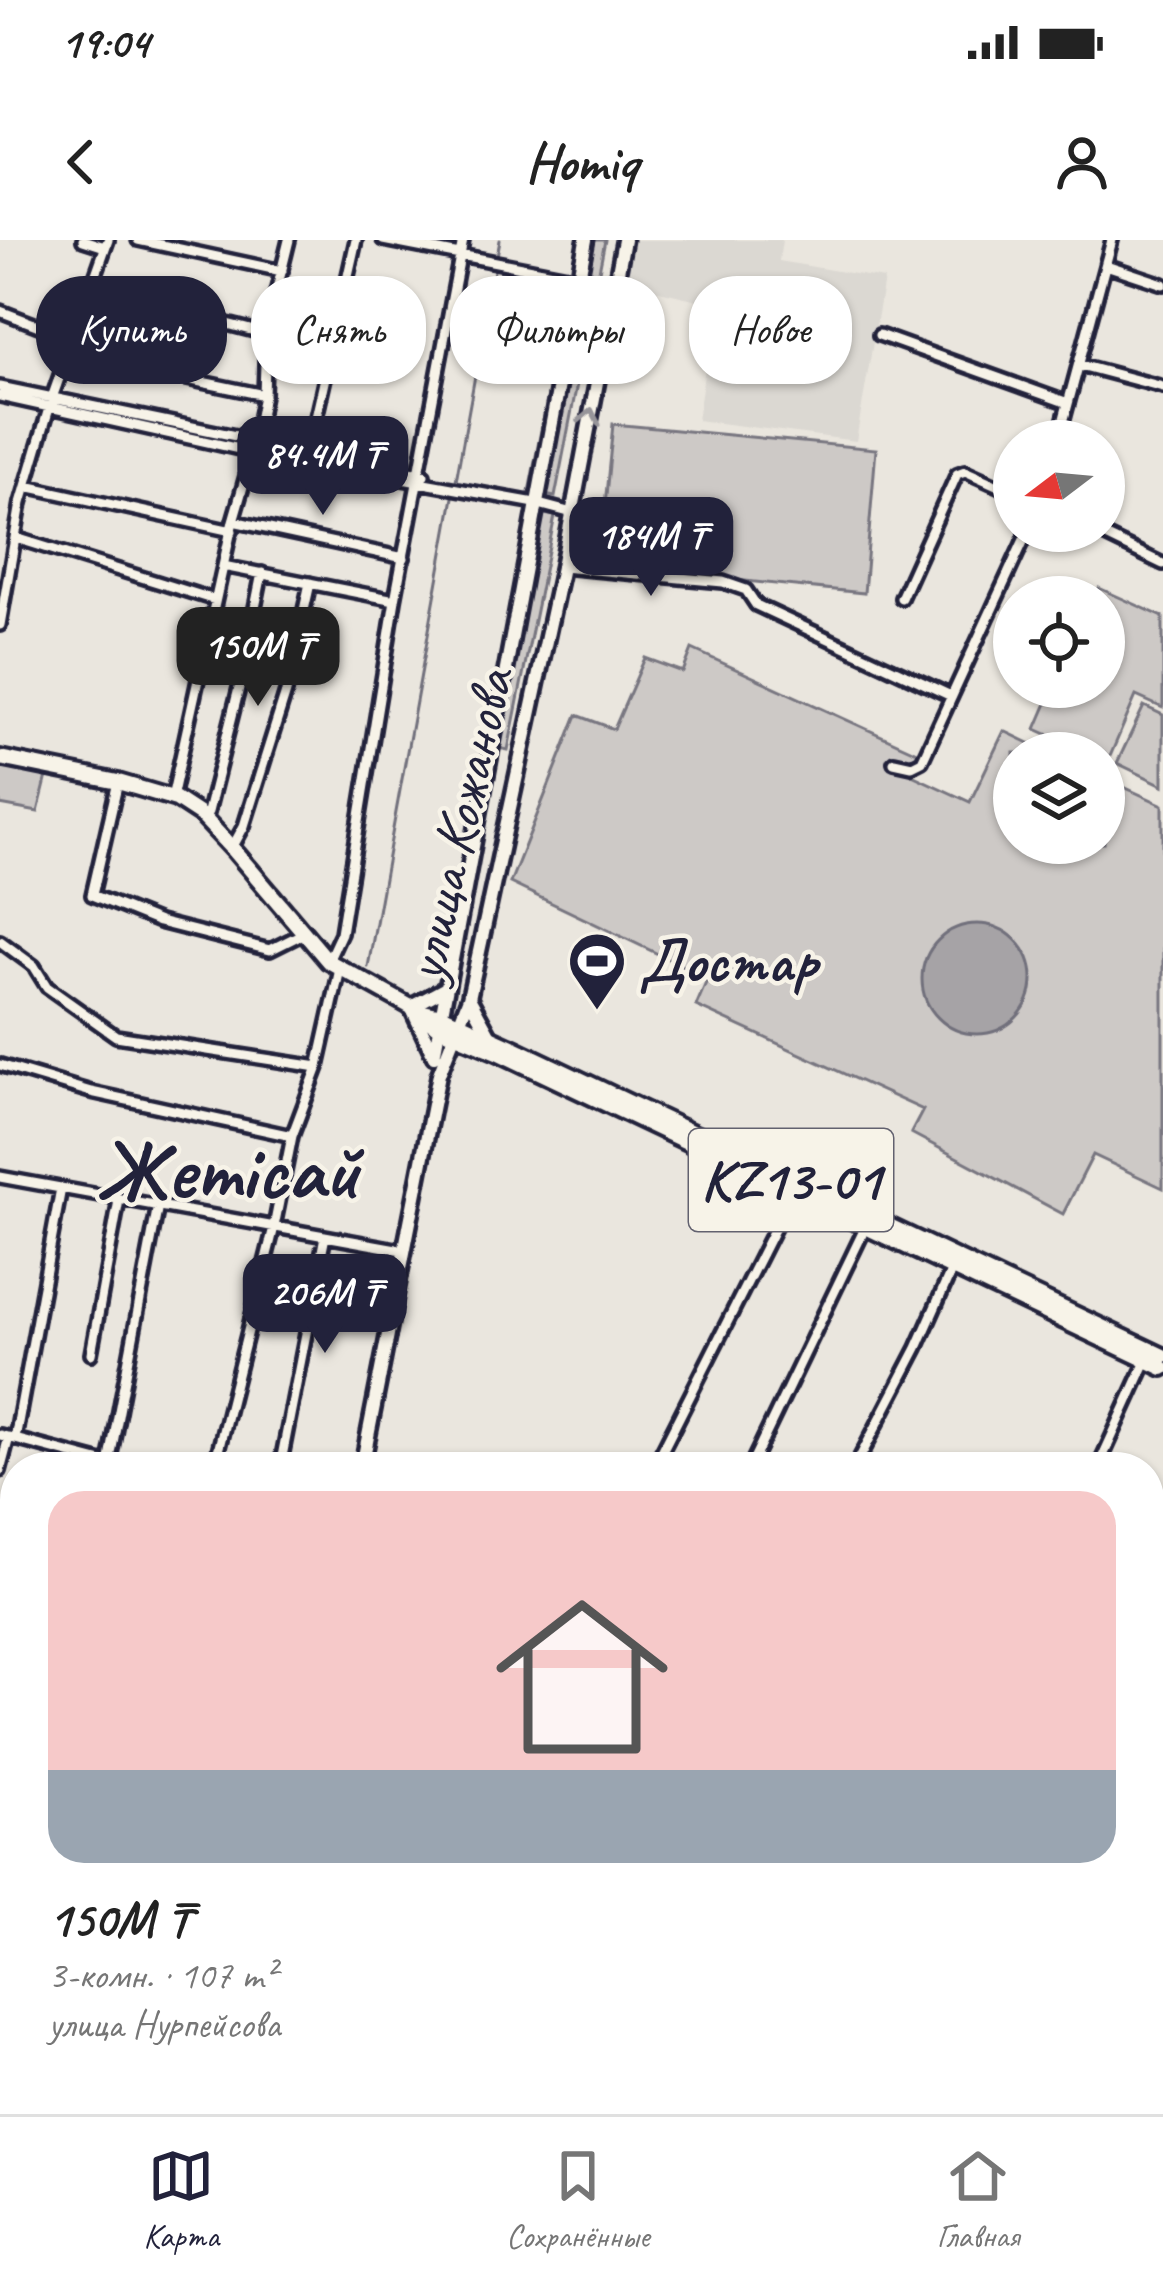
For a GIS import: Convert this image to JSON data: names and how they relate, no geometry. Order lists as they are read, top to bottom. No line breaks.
{"streets":{"main road":["KZ13-01"],"street":["улица Кожанова"]},"crossings":[["улица Кожанова","KZ13-01"]],"districts":["Жетісай"],"places":{"sports":["Достар"]},"north":"left","page":{"status":"19:04","header":"Homiq","chip":["Купить","Снять","Фильтры","Новое"],"price":["84.4M ₸","184M ₸","150M ₸","206M ₸"],"list":[{"name":"150M ₸","note":"3-комн. · 107 m² · улица Нурпейсова"}],"tabs":["Карта","Сохранённые","Главная"]}}
